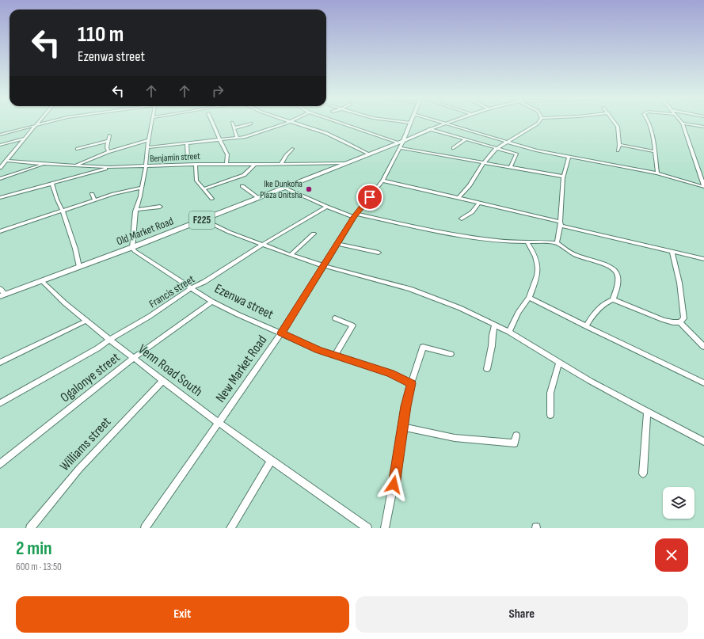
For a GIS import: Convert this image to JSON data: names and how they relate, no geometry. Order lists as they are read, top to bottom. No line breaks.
{"streets":{"main road":["F225","Old Market Road"],"street":["Benjamin street","Francis street","Ezenwa street","New Market Road","Venn Road South","Ogalonye street","Williams street"]},"crossings":[["Benjamin street","Old Market Road"],["Old Market Road","Ezenwa street"],["Old Market Road","New Market Road"],["Old Market Road","Venn Road South"],["Francis street","Ezenwa street"],["Francis street","Venn Road South"],["Ezenwa street","New Market Road"],["Ezenwa street","Ogalonye street"],["New Market Road","Venn Road South"],["Venn Road South","Ogalonye street"],["Venn Road South","Williams street"]],"places":["Ike Dunkofia Plaza Onitsha"],"page":{"turn":["110 m","Ezenwa street"],"heading":["2 min","600 m · 13:50"],"buttons":["Exit","Share"]}}
